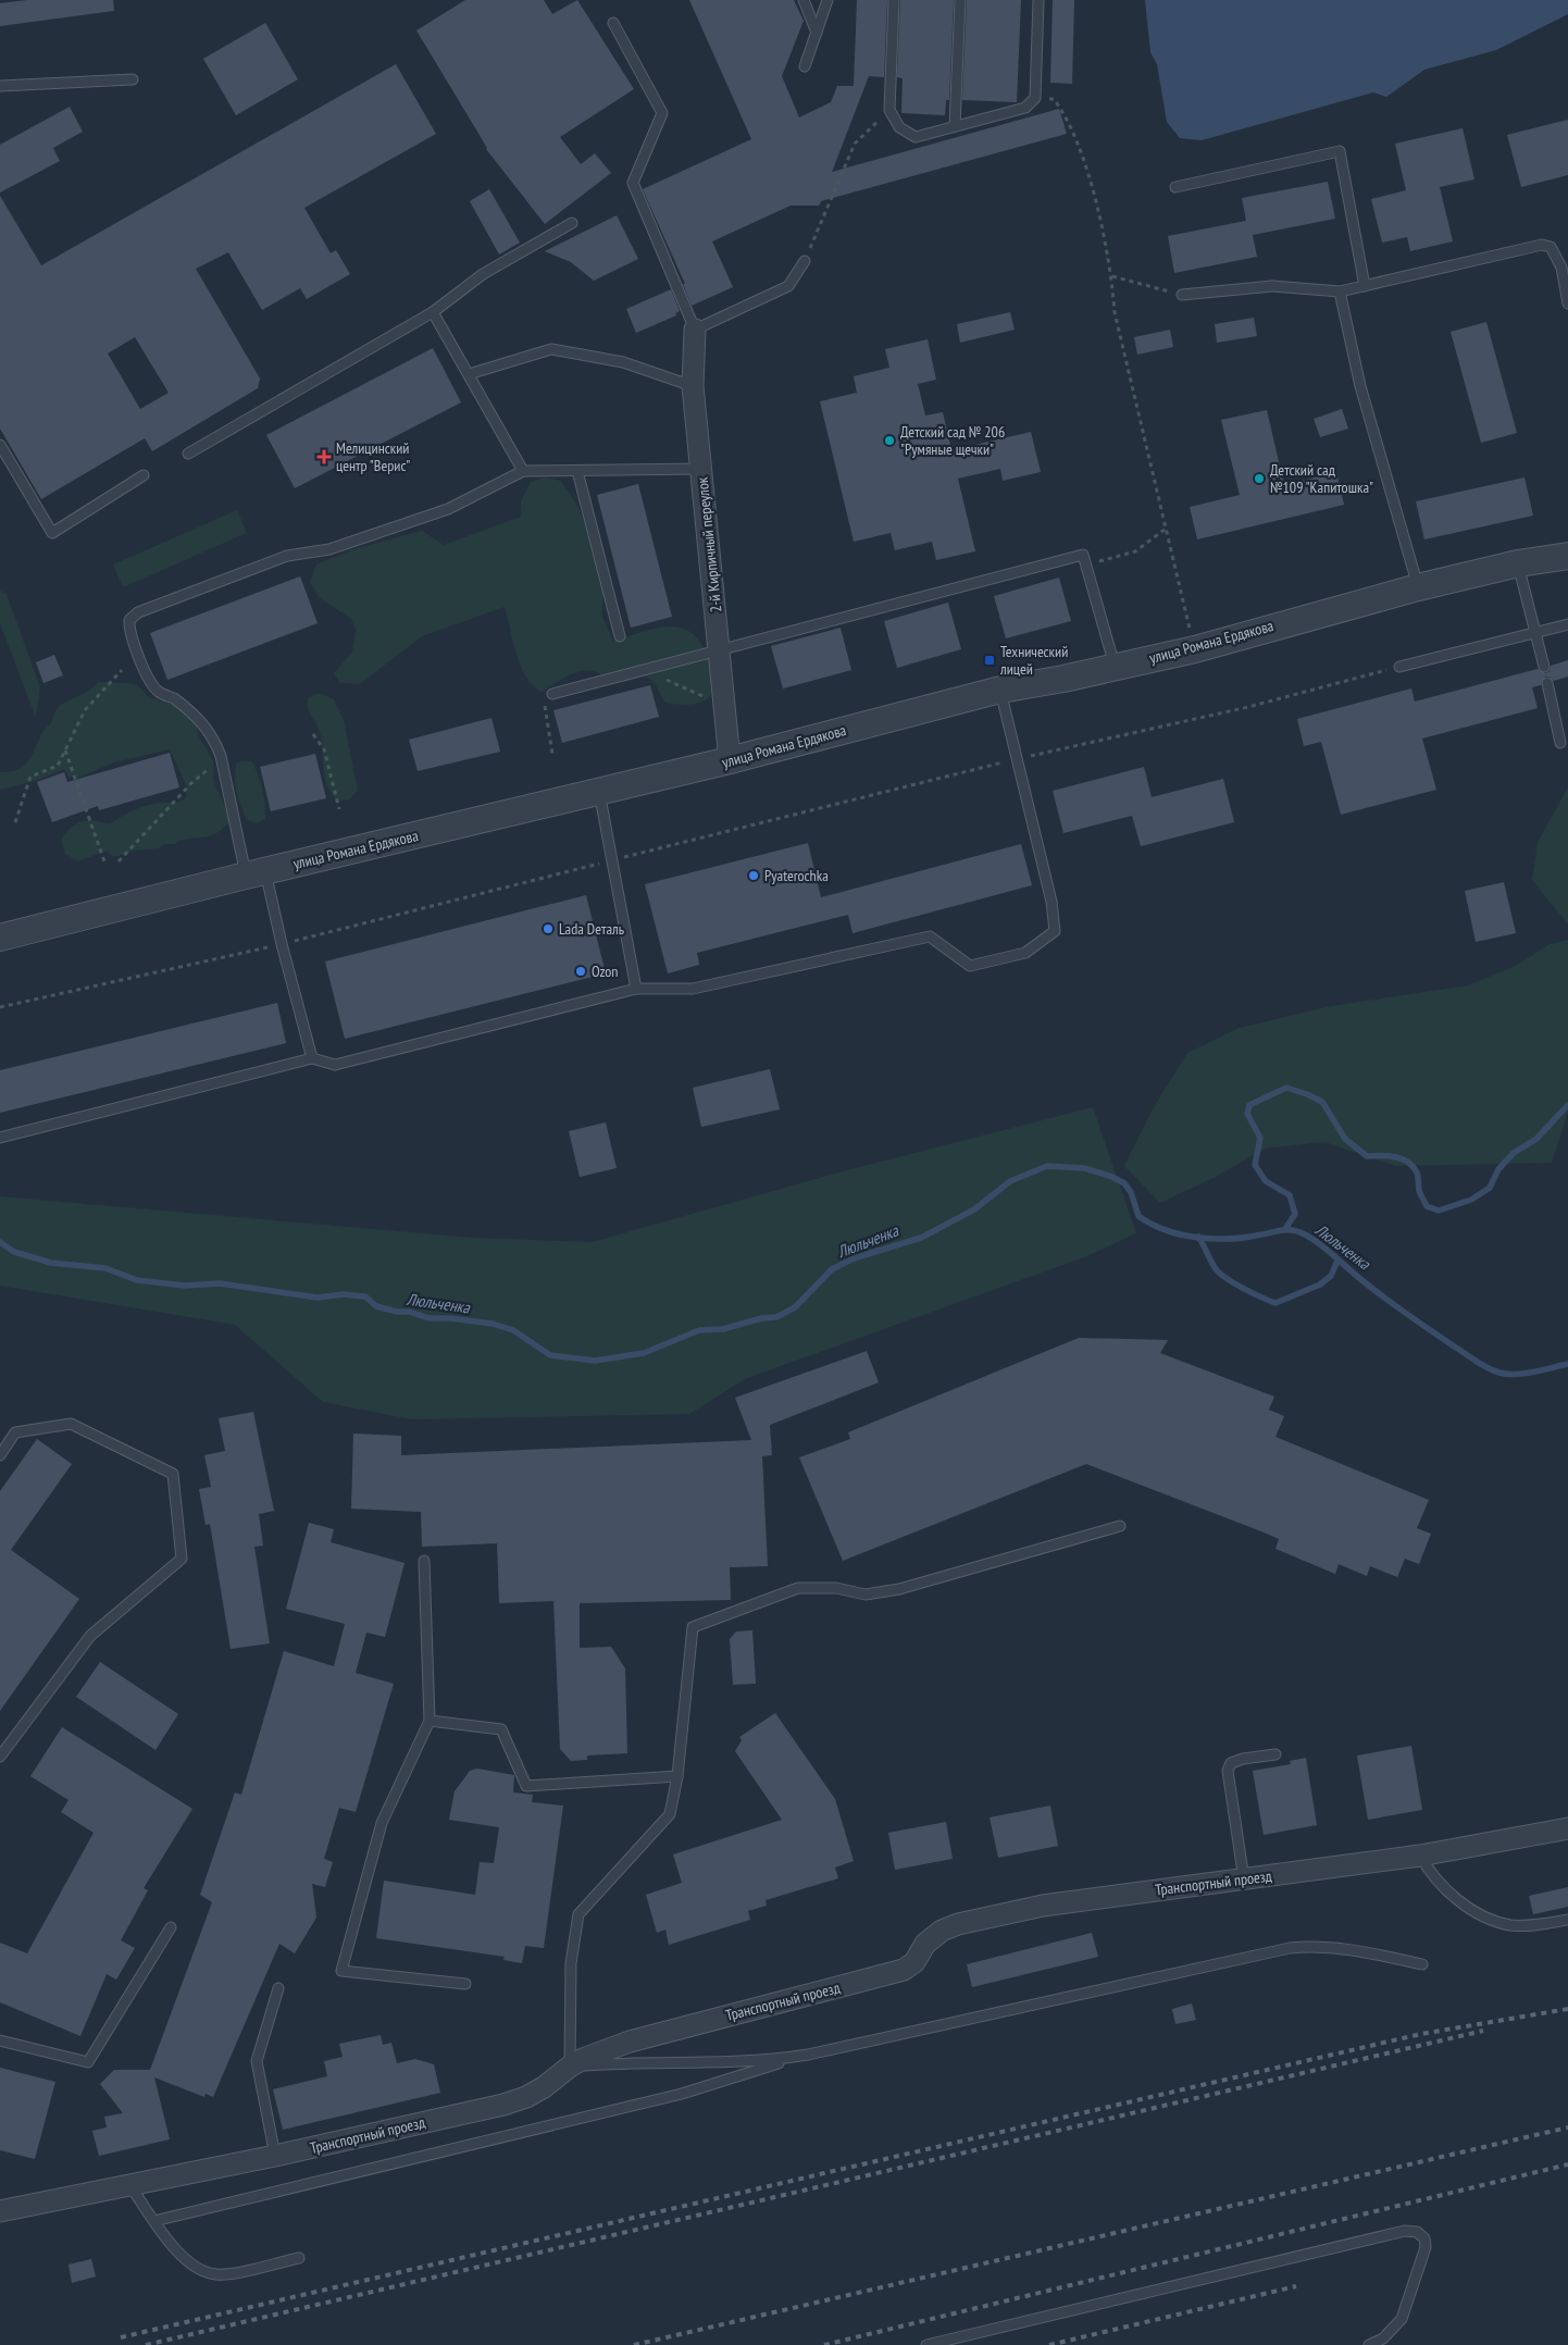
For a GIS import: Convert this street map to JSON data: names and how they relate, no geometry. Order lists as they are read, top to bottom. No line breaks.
{"streets":{"street":["2-й Кирпичный переулок","улица Романа Ердякова","Транспортный проезд"]},"crossings":[["2-й Кирпичный переулок","улица Романа Ердякова"]],"water":["Люльченка"],"places":{"other":["Детский сад № 206 \"Румяные щечки\"","Детский сад №109 \"Капитошка\"","Pyaterochka","Lada Dеталь","Ozon"],"health":["Мелицинский центр \"Верис\""],"transit":["Технический лицей"]}}
